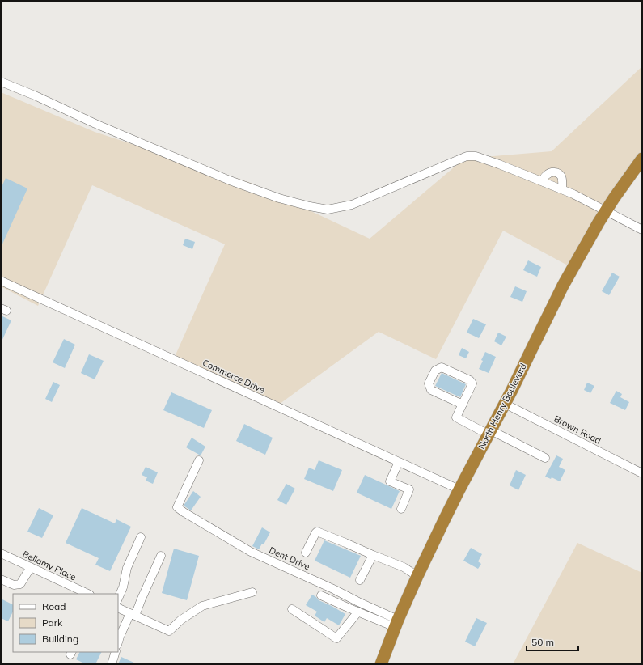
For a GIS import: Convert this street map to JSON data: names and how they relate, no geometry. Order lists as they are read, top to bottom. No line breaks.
{"streets":{"highway":["North Henry Boulevard"],"street":["Commerce Drive","Brown Road","Dent Drive","Bellamy Place"]},"crossings":[["Commerce Drive","North Henry Boulevard"],["North Henry Boulevard","Brown Road"],["North Henry Boulevard","Dent Drive"]],"legend":["Road","Park","Building"],"scale_bar":"50 m"}
